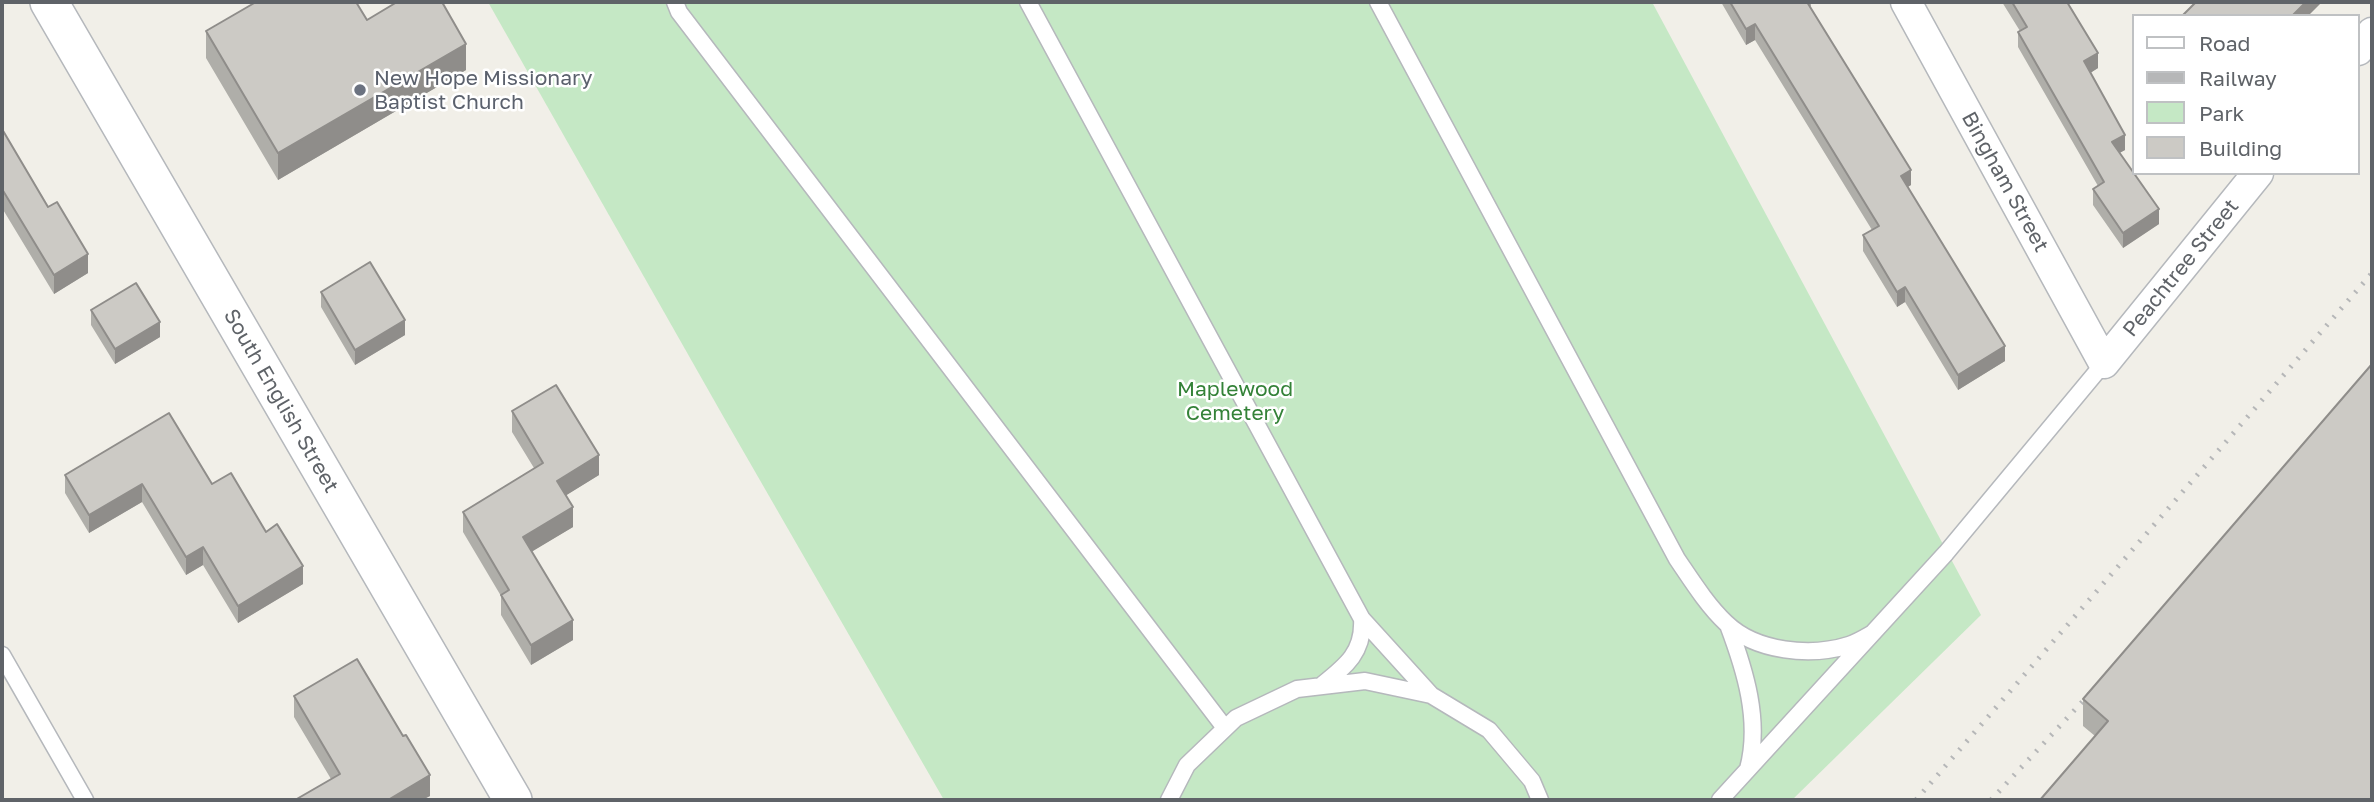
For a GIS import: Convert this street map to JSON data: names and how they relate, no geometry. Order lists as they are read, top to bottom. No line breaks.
{"streets":{"street":["Bingham Street","Peachtree Street","South English Street"]},"crossings":[["Bingham Street","Peachtree Street"]],"parks":["Maplewood Cemetery"],"places":["New Hope Missionary Baptist Church"],"legend":["Road","Railway","Park","Building"]}
